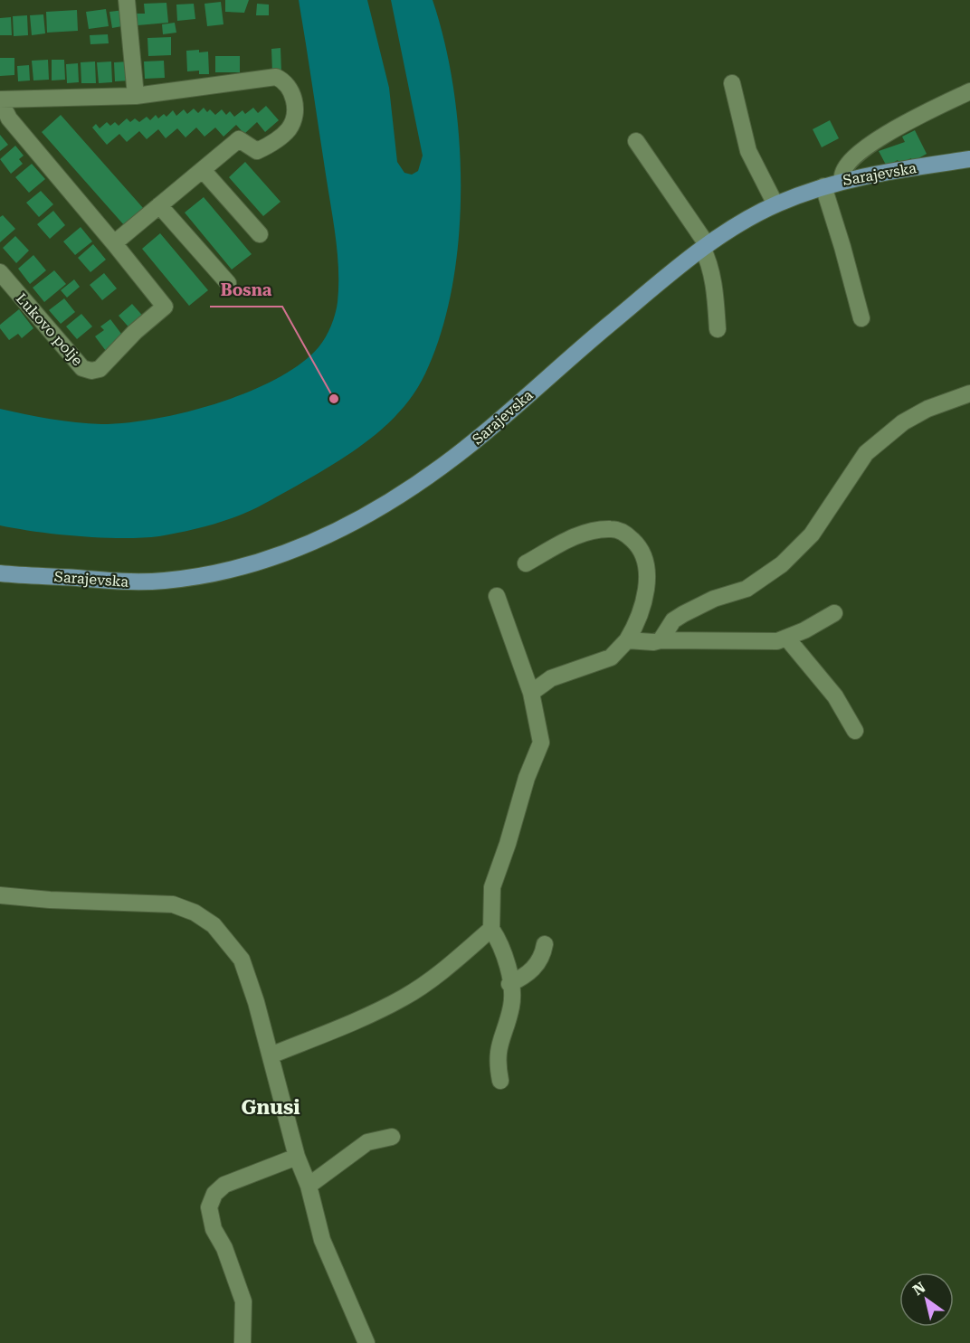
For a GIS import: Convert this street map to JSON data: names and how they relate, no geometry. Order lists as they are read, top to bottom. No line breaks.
{"streets":{"main road":["Sarajevska"],"street":["Lukovo polje"]},"districts":["Gnusi"],"places":["Bosna"],"north":"top left"}
